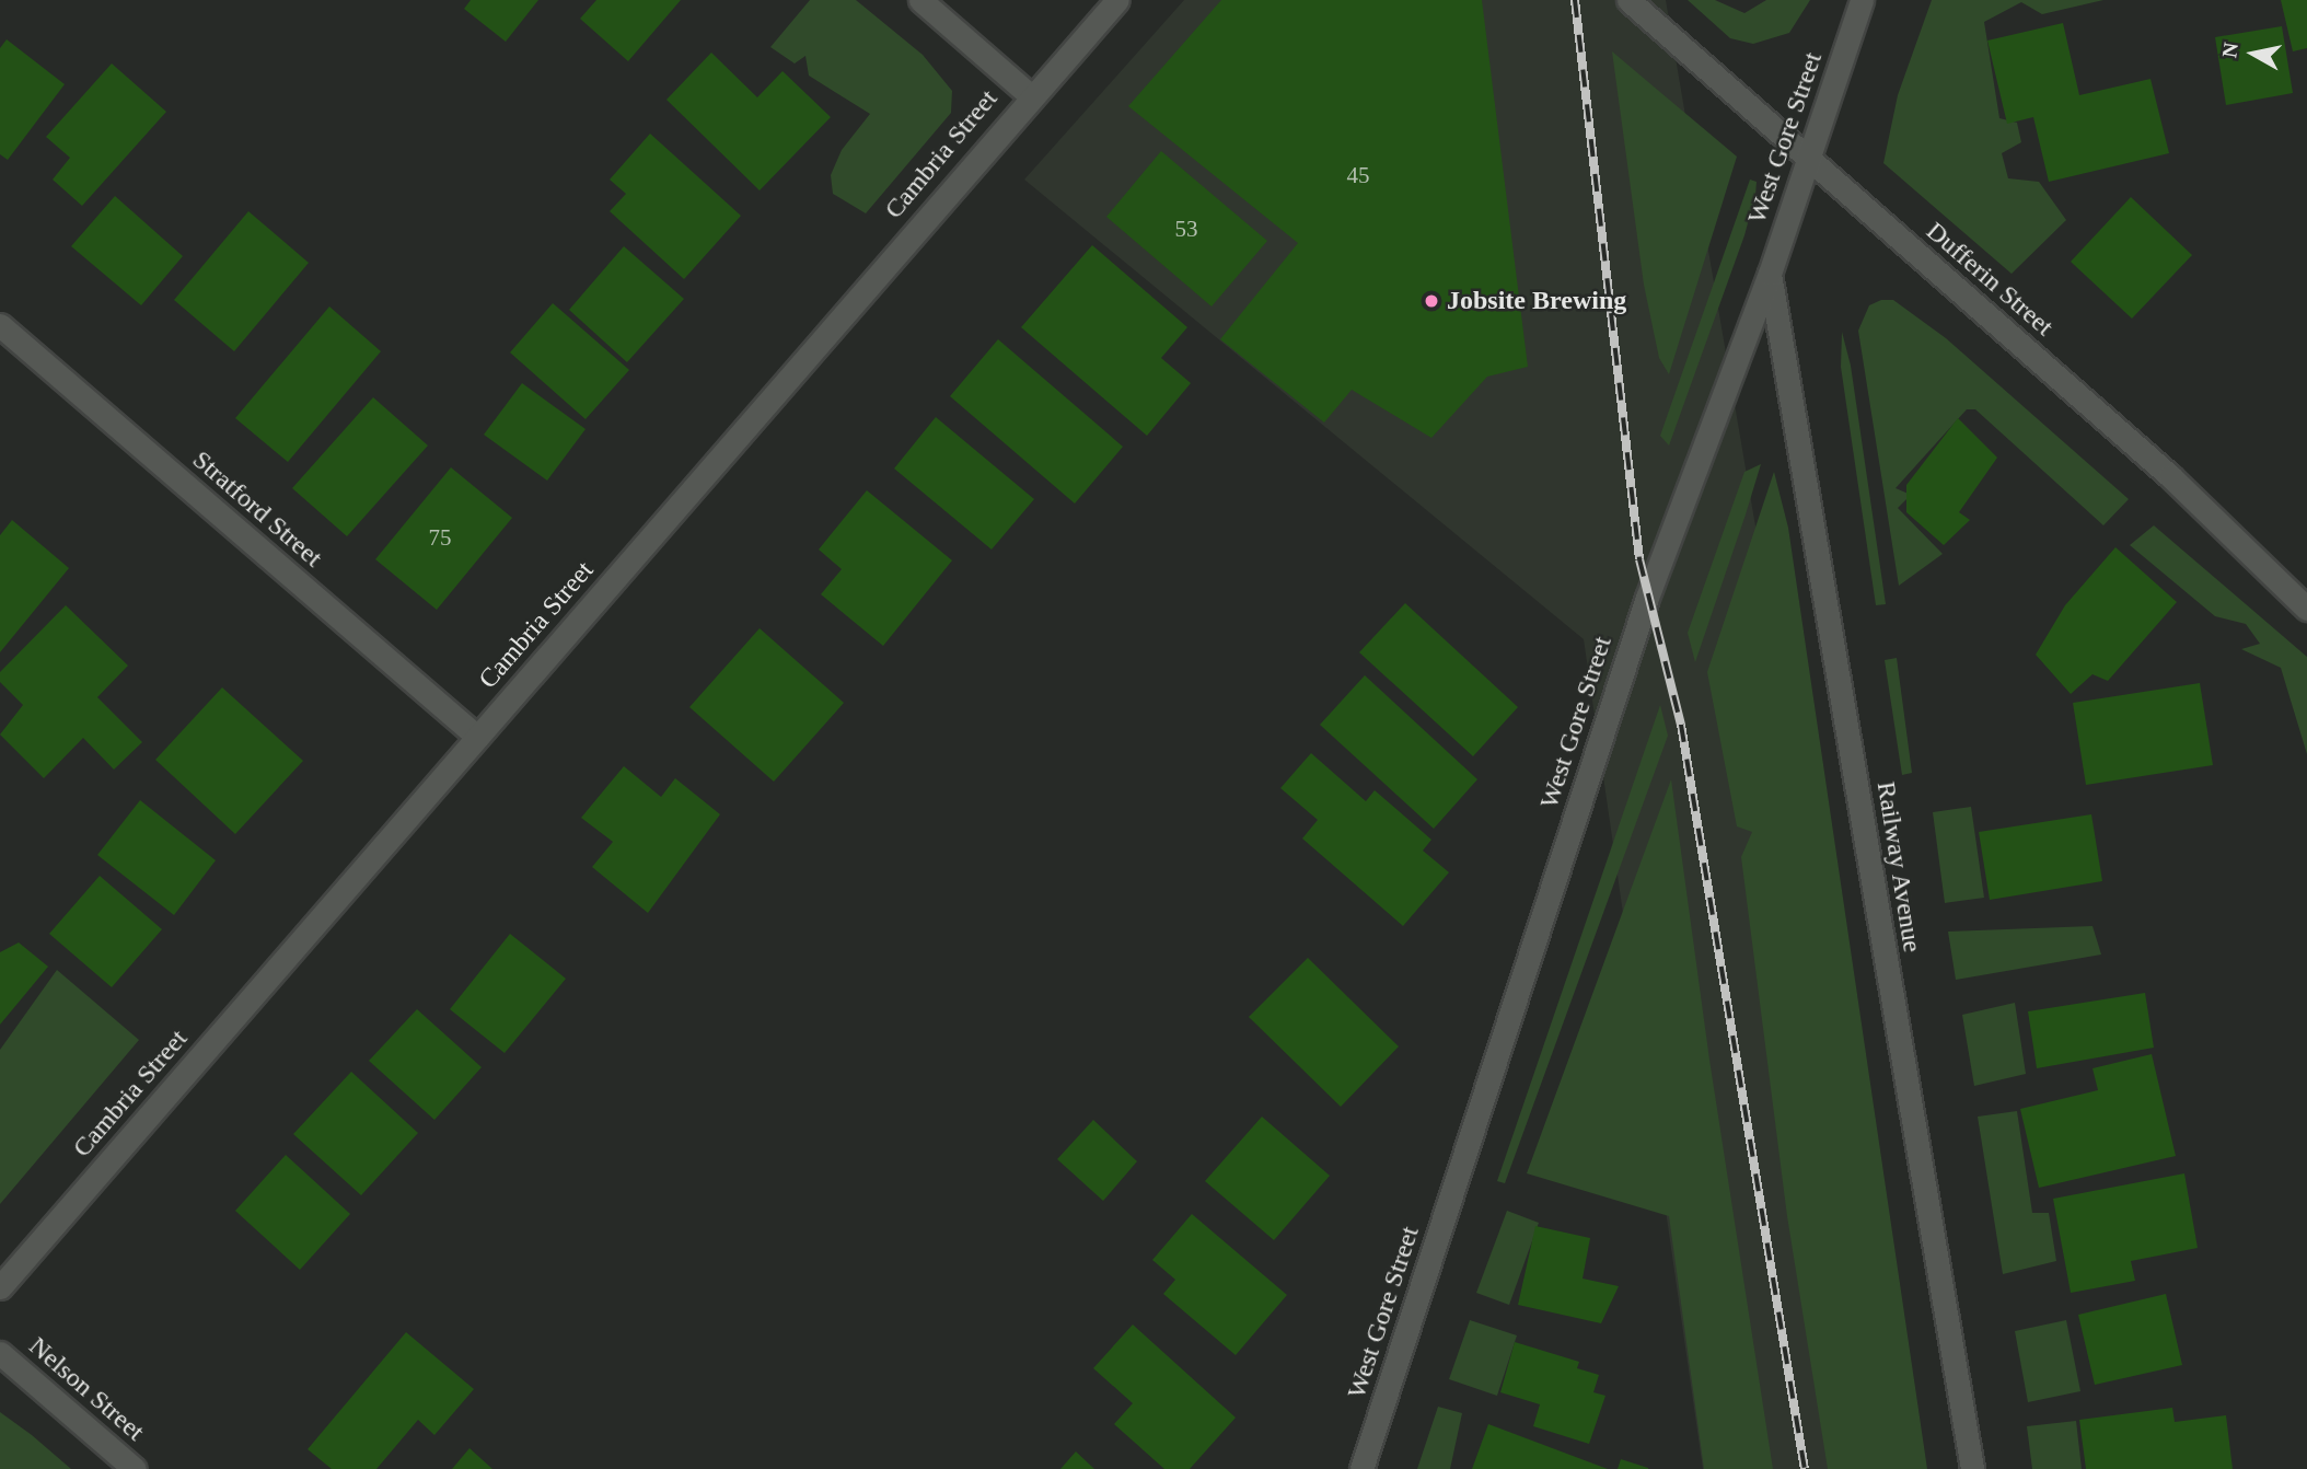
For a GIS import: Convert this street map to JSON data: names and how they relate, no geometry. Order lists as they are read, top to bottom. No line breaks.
{"streets":{"street":["West Gore Street","Cambria Street","Dufferin Street","Stratford Street","Railway Avenue","Nelson Street"]},"crossings":[["West Gore Street","Dufferin Street"],["West Gore Street","Railway Avenue"],["Cambria Street","Stratford Street"]],"places":["Jobsite Brewing"],"house_numbers":["45","53","75"],"north":"left"}
